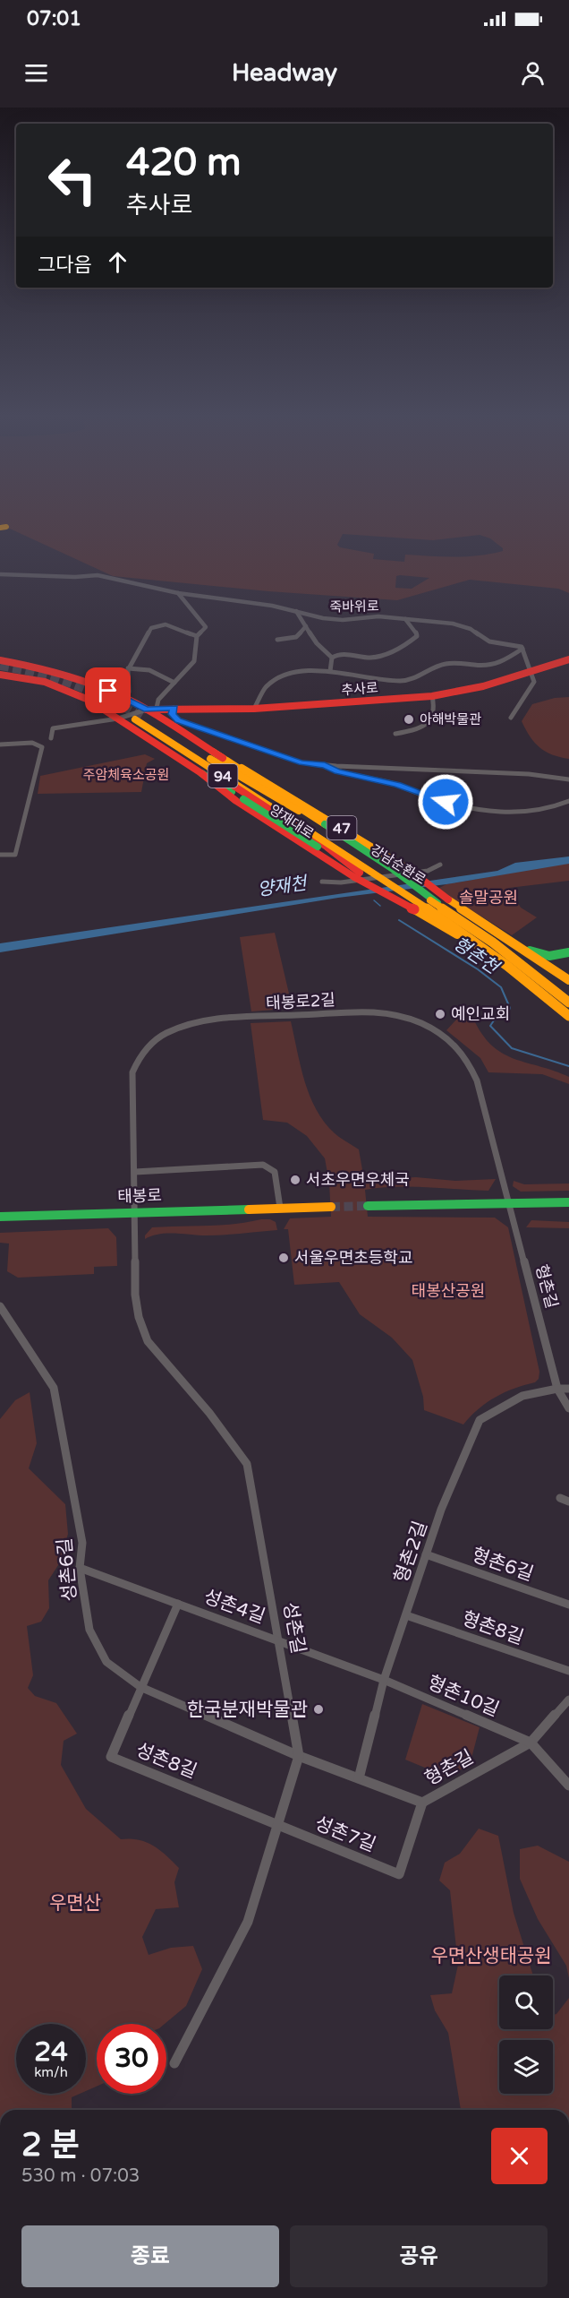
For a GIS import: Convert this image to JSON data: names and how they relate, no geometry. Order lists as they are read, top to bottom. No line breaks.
{"streets":{"main road":["추사로","94","양재대로","47","강남순환로","태봉로"],"street":["죽바위로","태봉로2길","형촌길","형촌2길","형촌6길","성촌6길","성촌4길","성촌길","형촌8길","형촌10길","성촌8길","성촌7길"]},"crossings":[["추사로","양재대로"],["양재대로","강남순환로"],["태봉로2길","태봉로"],["태봉로2길","형촌길"],["태봉로2길","성촌길"],["태봉로","성촌길"],["형촌길","형촌2길"],["형촌길","성촌6길"],["형촌길","성촌길"],["형촌길","형촌10길"],["형촌길","성촌7길"],["형촌2길","형촌6길"],["형촌2길","성촌4길"],["형촌2길","형촌8길"],["형촌2길","형촌10길"],["성촌6길","성촌4길"],["성촌6길","성촌길"],["성촌6길","성촌8길"],["성촌4길","성촌길"],["성촌4길","형촌10길"],["성촌4길","성촌8길"],["성촌길","성촌8길"],["성촌길","성촌7길"],["성촌8길","성촌7길"]],"water":["양재천","형촌천"],"parks":["주암체육소공원","솔말공원","태봉산공원","우면산","우면산생태공원"],"places":["아해박물관","예인교회","서초우면우체국","서울우면초등학교","한국분재박물관"],"page":{"status":"07:01","header":"Headway","turn":["420 m","추사로"],"then":"그다음","speed":"24 km/h","limit":"30","heading":["2 분","530 m · 07:03"],"buttons":["종료","공유"]}}
